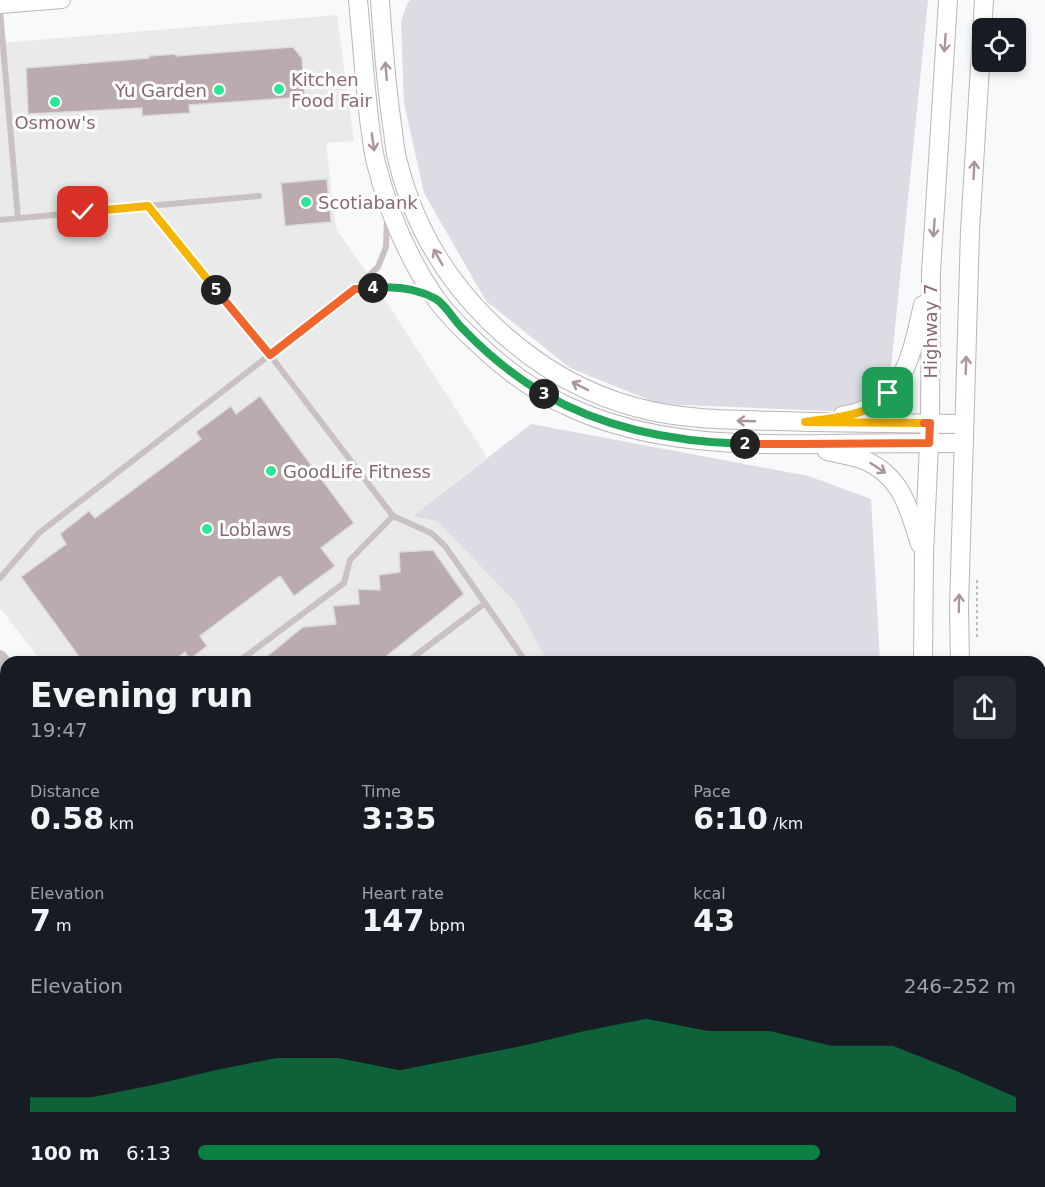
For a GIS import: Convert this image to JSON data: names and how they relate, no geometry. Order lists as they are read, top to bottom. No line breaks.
{"streets":{"main road":["Highway 7"]},"places":["Kitchen Food Fair","Yu Garden","Osmow's","Scotiabank","GoodLife Fitness","Loblaws"],"page":{"pins":["4","5","3","2"],"heading":["Evening run","19:47"],"stats":[["Distance","0.58 km"],["Time","3:35"],["Pace","6:10 /km"],["Elevation","7 m"],["Heart rate","147 bpm"],["kcal","43"]],"chart":["Elevation","246–252 m"],"list":[{"name":"100 m","note":"6:13"}]}}
